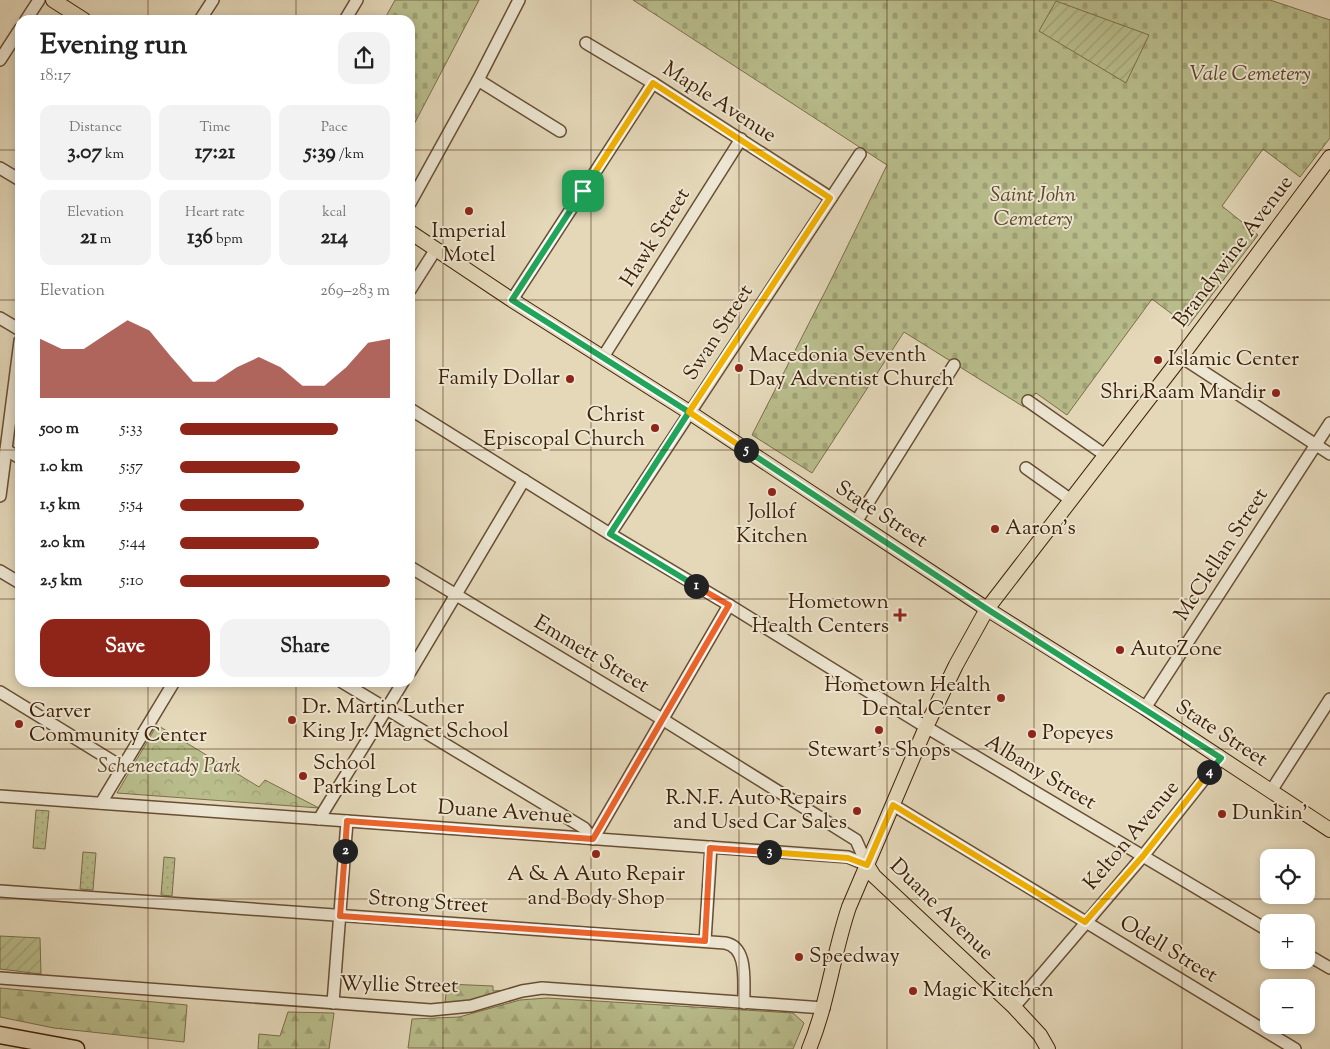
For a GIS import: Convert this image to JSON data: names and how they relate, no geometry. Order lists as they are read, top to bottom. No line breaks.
{"streets":{"main road":["Brandywine Avenue","State Street","Duane Avenue"],"street":["Maple Avenue","Hawk Street","Swan Street","McClellan Street","Emmett Street","Albany Street","Kelton Avenue","Strong Street","Odell Street","Wyllie Street"]},"crossings":[["Maple Avenue","Hawk Street"],["Maple Avenue","Swan Street"],["Hawk Street","State Street"],["Brandywine Avenue","State Street"],["Brandywine Avenue","Emmett Street"],["Brandywine Avenue","Albany Street"],["Brandywine Avenue","Duane Avenue"],["Brandywine Avenue","Odell Street"],["Brandywine Avenue","Wyllie Street"],["Swan Street","State Street"],["Swan Street","Albany Street"],["State Street","McClellan Street"],["State Street","Kelton Avenue"],["Emmett Street","Duane Avenue"],["Albany Street","Kelton Avenue"],["Duane Avenue","Kelton Avenue"],["Kelton Avenue","Odell Street"],["Strong Street","Wyllie Street"]],"parks":["Vale Cemetery","Saint John Cemetery","Schenectady Park"],"places":{"other":["Imperial Motel","Islamic Center","Macedonia Seventh Day Adventist Church","Family Dollar","Shri Raam Mandir","Christ Episcopal Church","Jollof Kitchen","Aaron's","AutoZone","Hometown Health Dental Center","Dr. Martin Luther King Jr. Magnet School","Carver Community Center","Stewart's Shops","Popeyes","School Parking Lot","R.N.F. Auto Repairs and Used Car Sales","Dunkin'","A & A Auto Repair and Body Shop","Speedway","Magic Kitchen"],"health":["Hometown Health Centers"]},"page":{"heading":["Evening run","18:17"],"stats":[["Distance","3.07 km"],["Time","17:21"],["Pace","5:39 /km"],["Elevation","21 m"],["Heart rate","136 bpm"],["kcal","214"]],"chart":["Elevation","269–283 m"],"list":[{"name":"500 m","note":"5:33"},{"name":"1.0 km","note":"5:57"},{"name":"1.5 km","note":"5:54"},{"name":"2.0 km","note":"5:44"},{"name":"2.5 km","note":"5:10"}],"pins":["5","1","4","2","3"],"buttons":["Save","Share"],"map_buttons":["+","−"]}}
